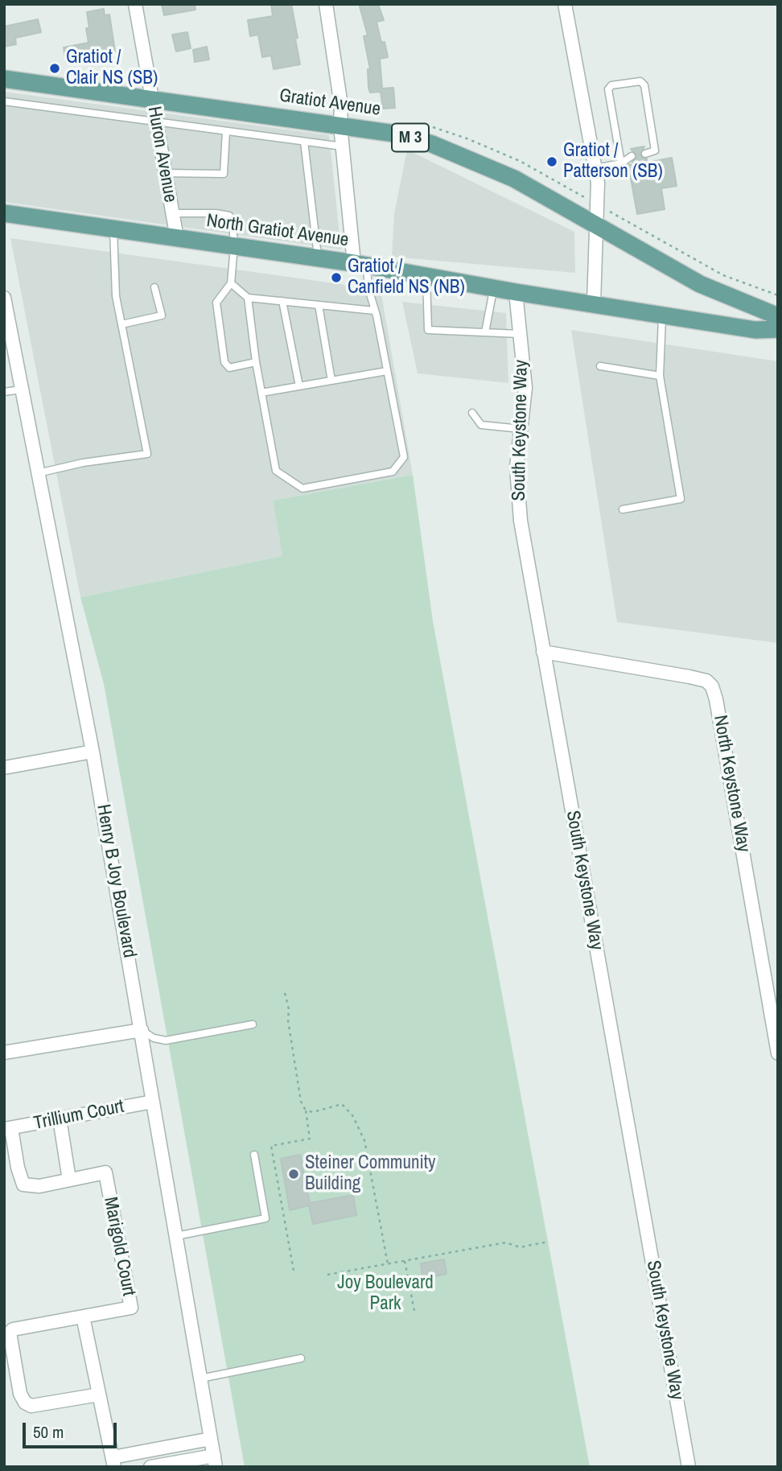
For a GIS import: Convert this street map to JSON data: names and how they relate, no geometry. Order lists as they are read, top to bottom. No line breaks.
{"streets":{"main road":["Gratiot Avenue","M 3","North Gratiot Avenue"],"street":["Huron Avenue","South Keystone Way","North Keystone Way","Henry B Joy Boulevard","Trillium Court","Marigold Court"]},"crossings":[["Gratiot Avenue","Huron Avenue"],["Huron Avenue","North Gratiot Avenue"],["North Gratiot Avenue","South Keystone Way"],["South Keystone Way","North Keystone Way"],["Henry B Joy Boulevard","Trillium Court"],["Trillium Court","Marigold Court"]],"parks":["Joy Boulevard Park"],"places":["Gratiot / Clair NS (SB)","Gratiot / Patterson (SB)","Gratiot / Canfield NS (NB)","Steiner Community Building"],"scale_bar":"50 m"}
